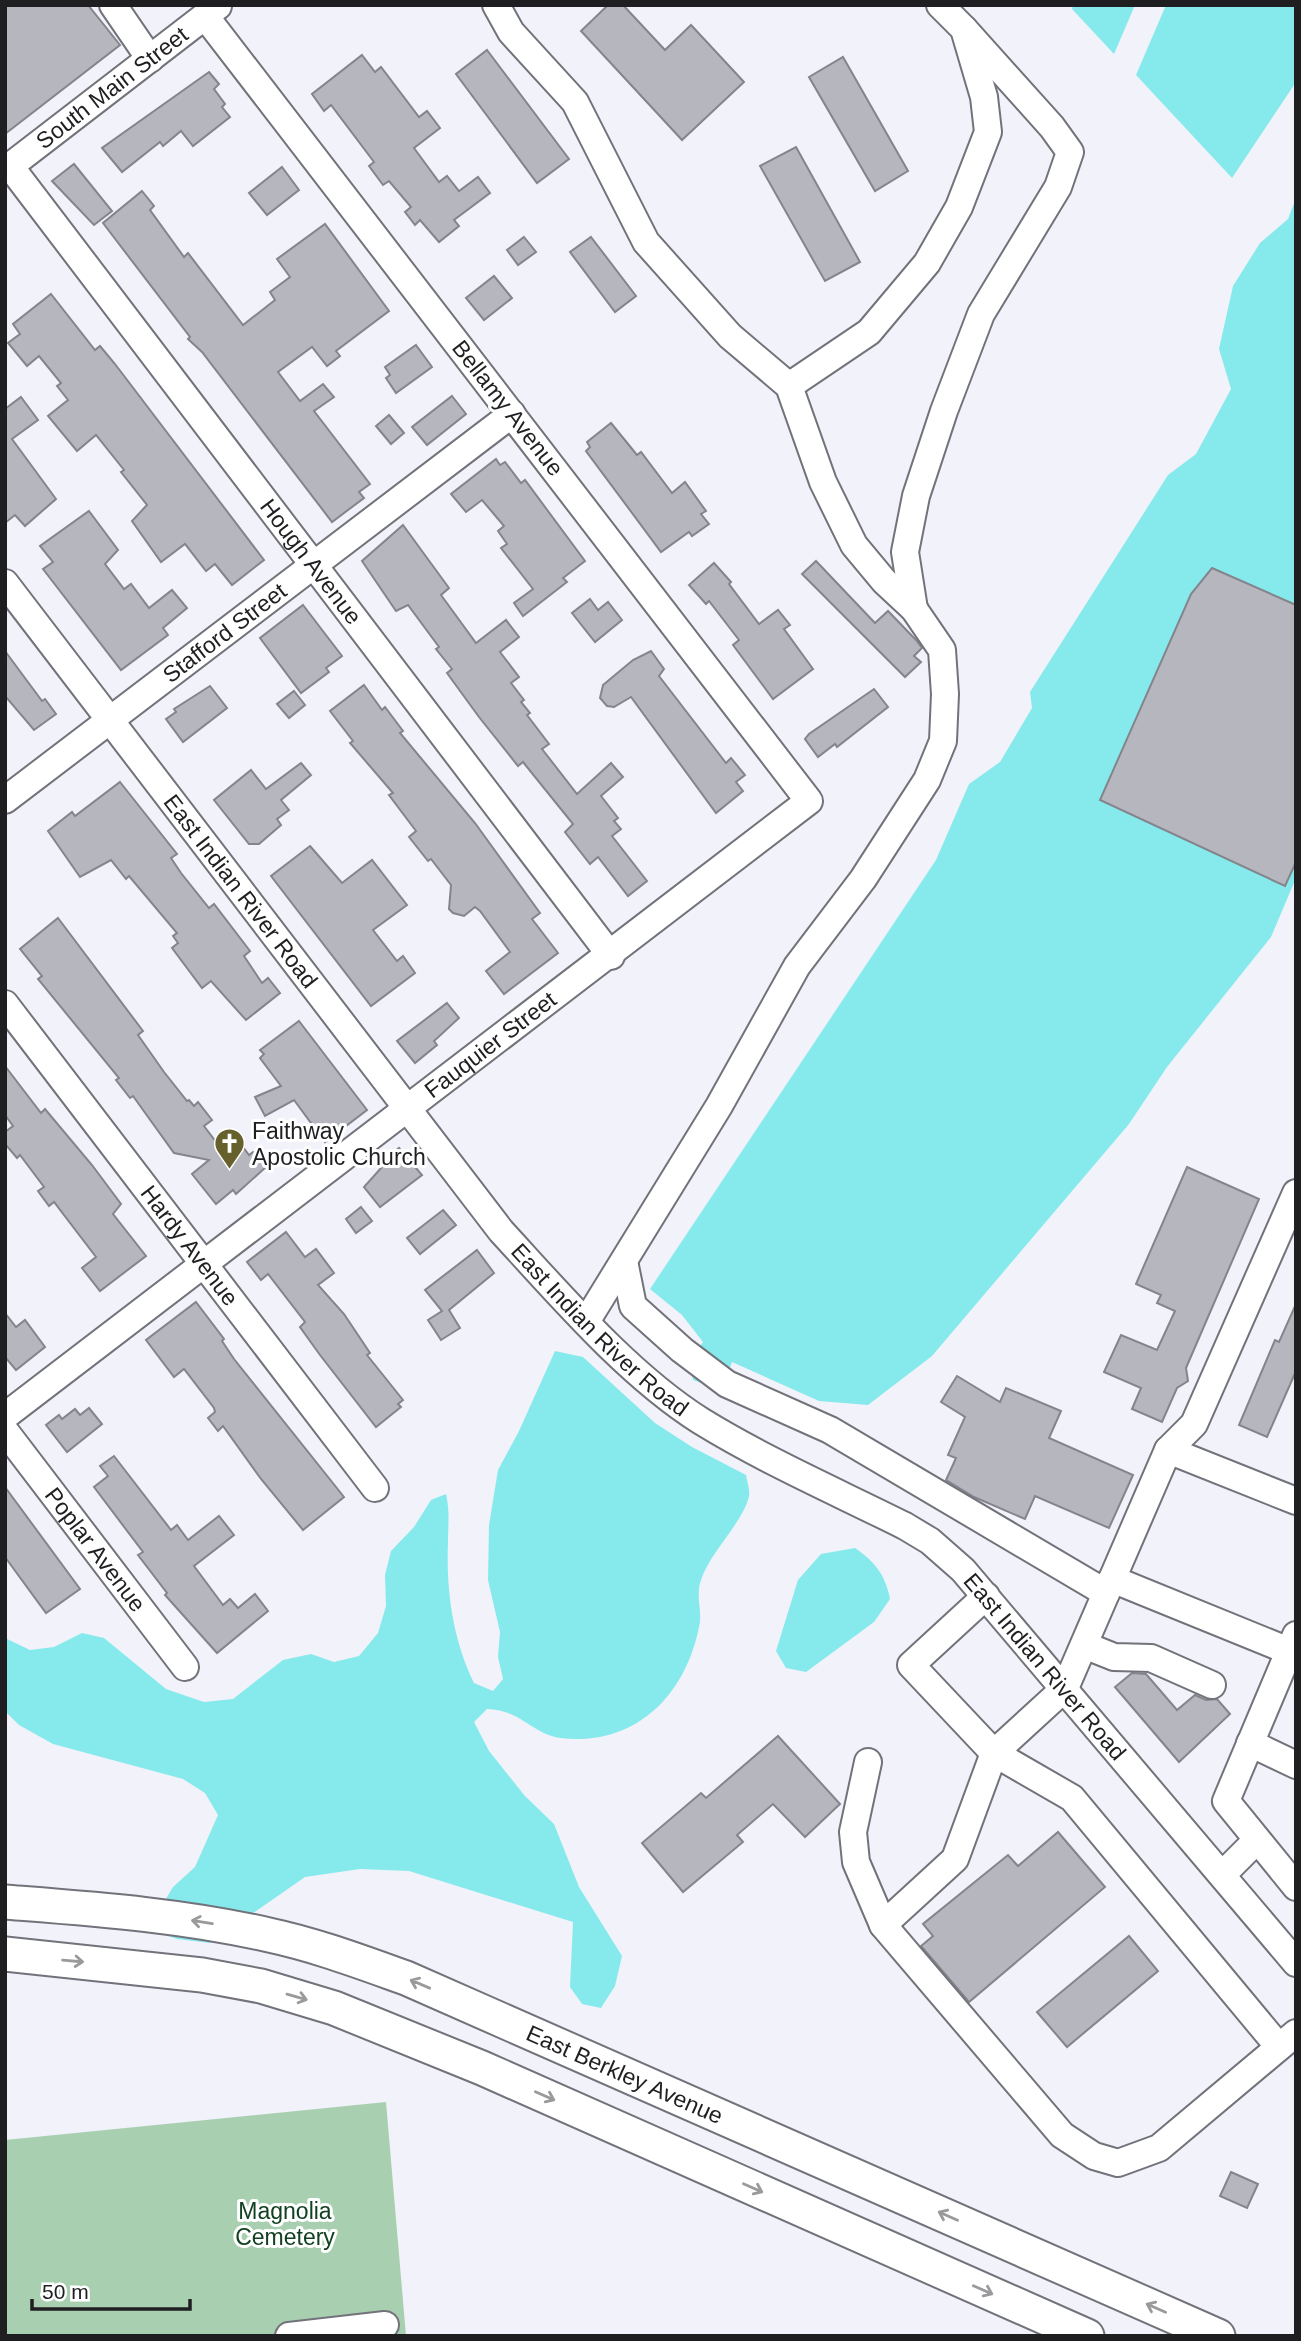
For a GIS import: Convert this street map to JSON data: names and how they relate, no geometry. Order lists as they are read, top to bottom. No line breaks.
{"streets":{"main road":["East Berkley Avenue"],"street":["South Main Street","Bellamy Avenue","Hough Avenue","Stafford Street","East Indian River Road","Fauquier Street","Hardy Avenue","Poplar Avenue"]},"crossings":[["South Main Street","Bellamy Avenue"],["South Main Street","Hough Avenue"],["Bellamy Avenue","Stafford Street"],["Bellamy Avenue","Fauquier Street"],["Hough Avenue","Stafford Street"],["Hough Avenue","Fauquier Street"],["Stafford Street","East Indian River Road"],["East Indian River Road","Fauquier Street"],["Fauquier Street","Hardy Avenue"]],"parks":["Magnolia Cemetery"],"places":{"church":["Faithway Apostolic Church"]},"scale_bar":"50 m"}
